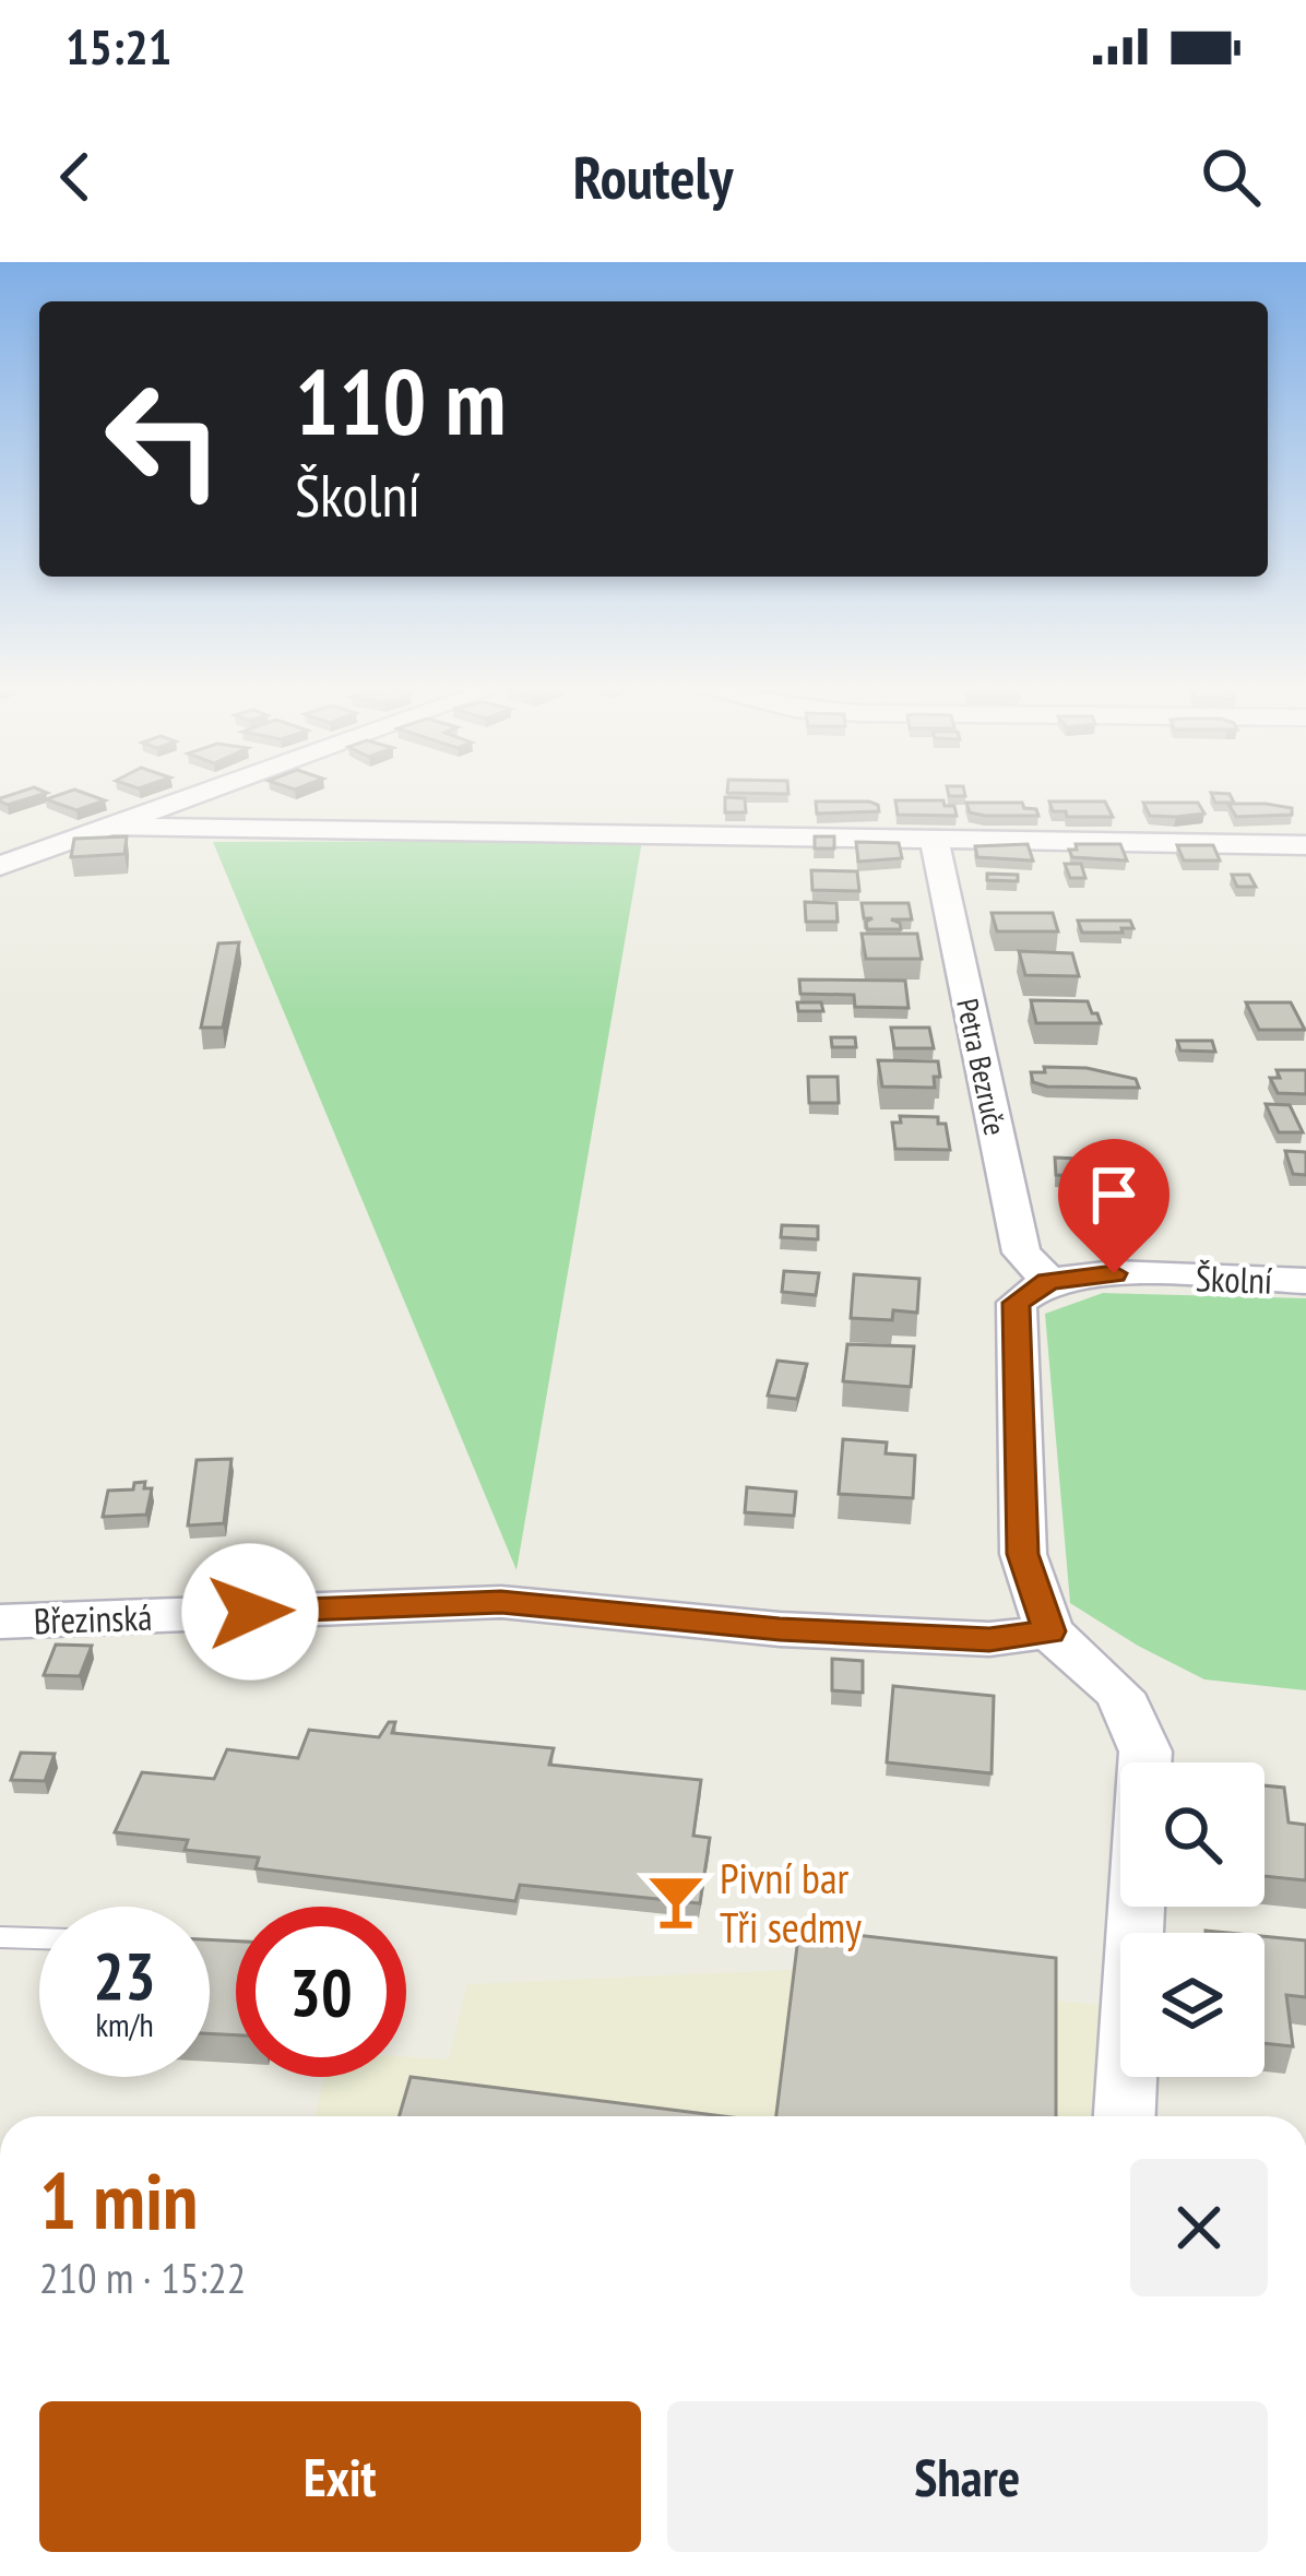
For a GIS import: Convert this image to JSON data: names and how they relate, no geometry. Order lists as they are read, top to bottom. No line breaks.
{"streets":{"street":["Petra Bezruče","Školní","Březinská"]},"crossings":[["Petra Bezruče","Školní"]],"places":{"bar":["Pivní bar Tři sedmy"]},"page":{"status":"15:21","header":"Routely","turn":["110 m","Školní"],"speed":"23 km/h","limit":"30","heading":["1 min","210 m · 15:22"],"buttons":["Exit","Share"]}}
